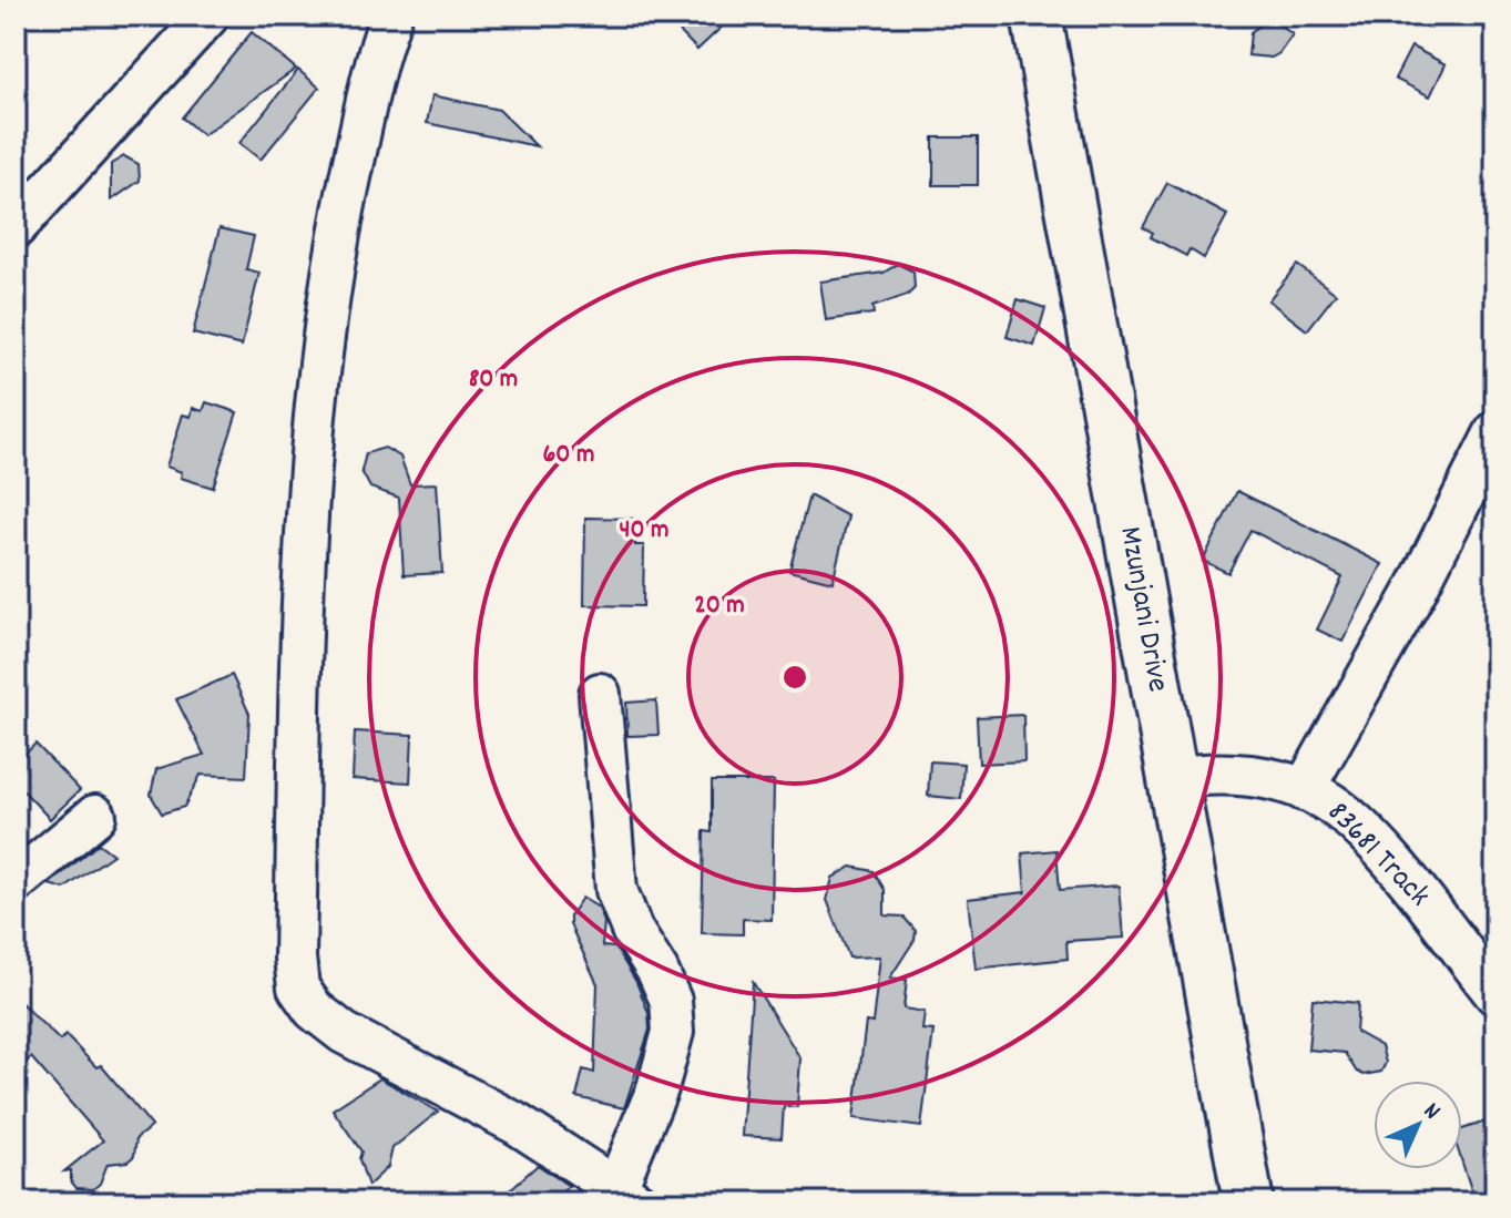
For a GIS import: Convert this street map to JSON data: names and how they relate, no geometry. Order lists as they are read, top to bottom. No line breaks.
{"streets":{"main road":["Mzunjani Drive"],"street":["83681 Track"]},"crossings":[["Mzunjani Drive","83681 Track"]],"north":"top right","rings":["80 m","60 m","40 m","20 m"]}
